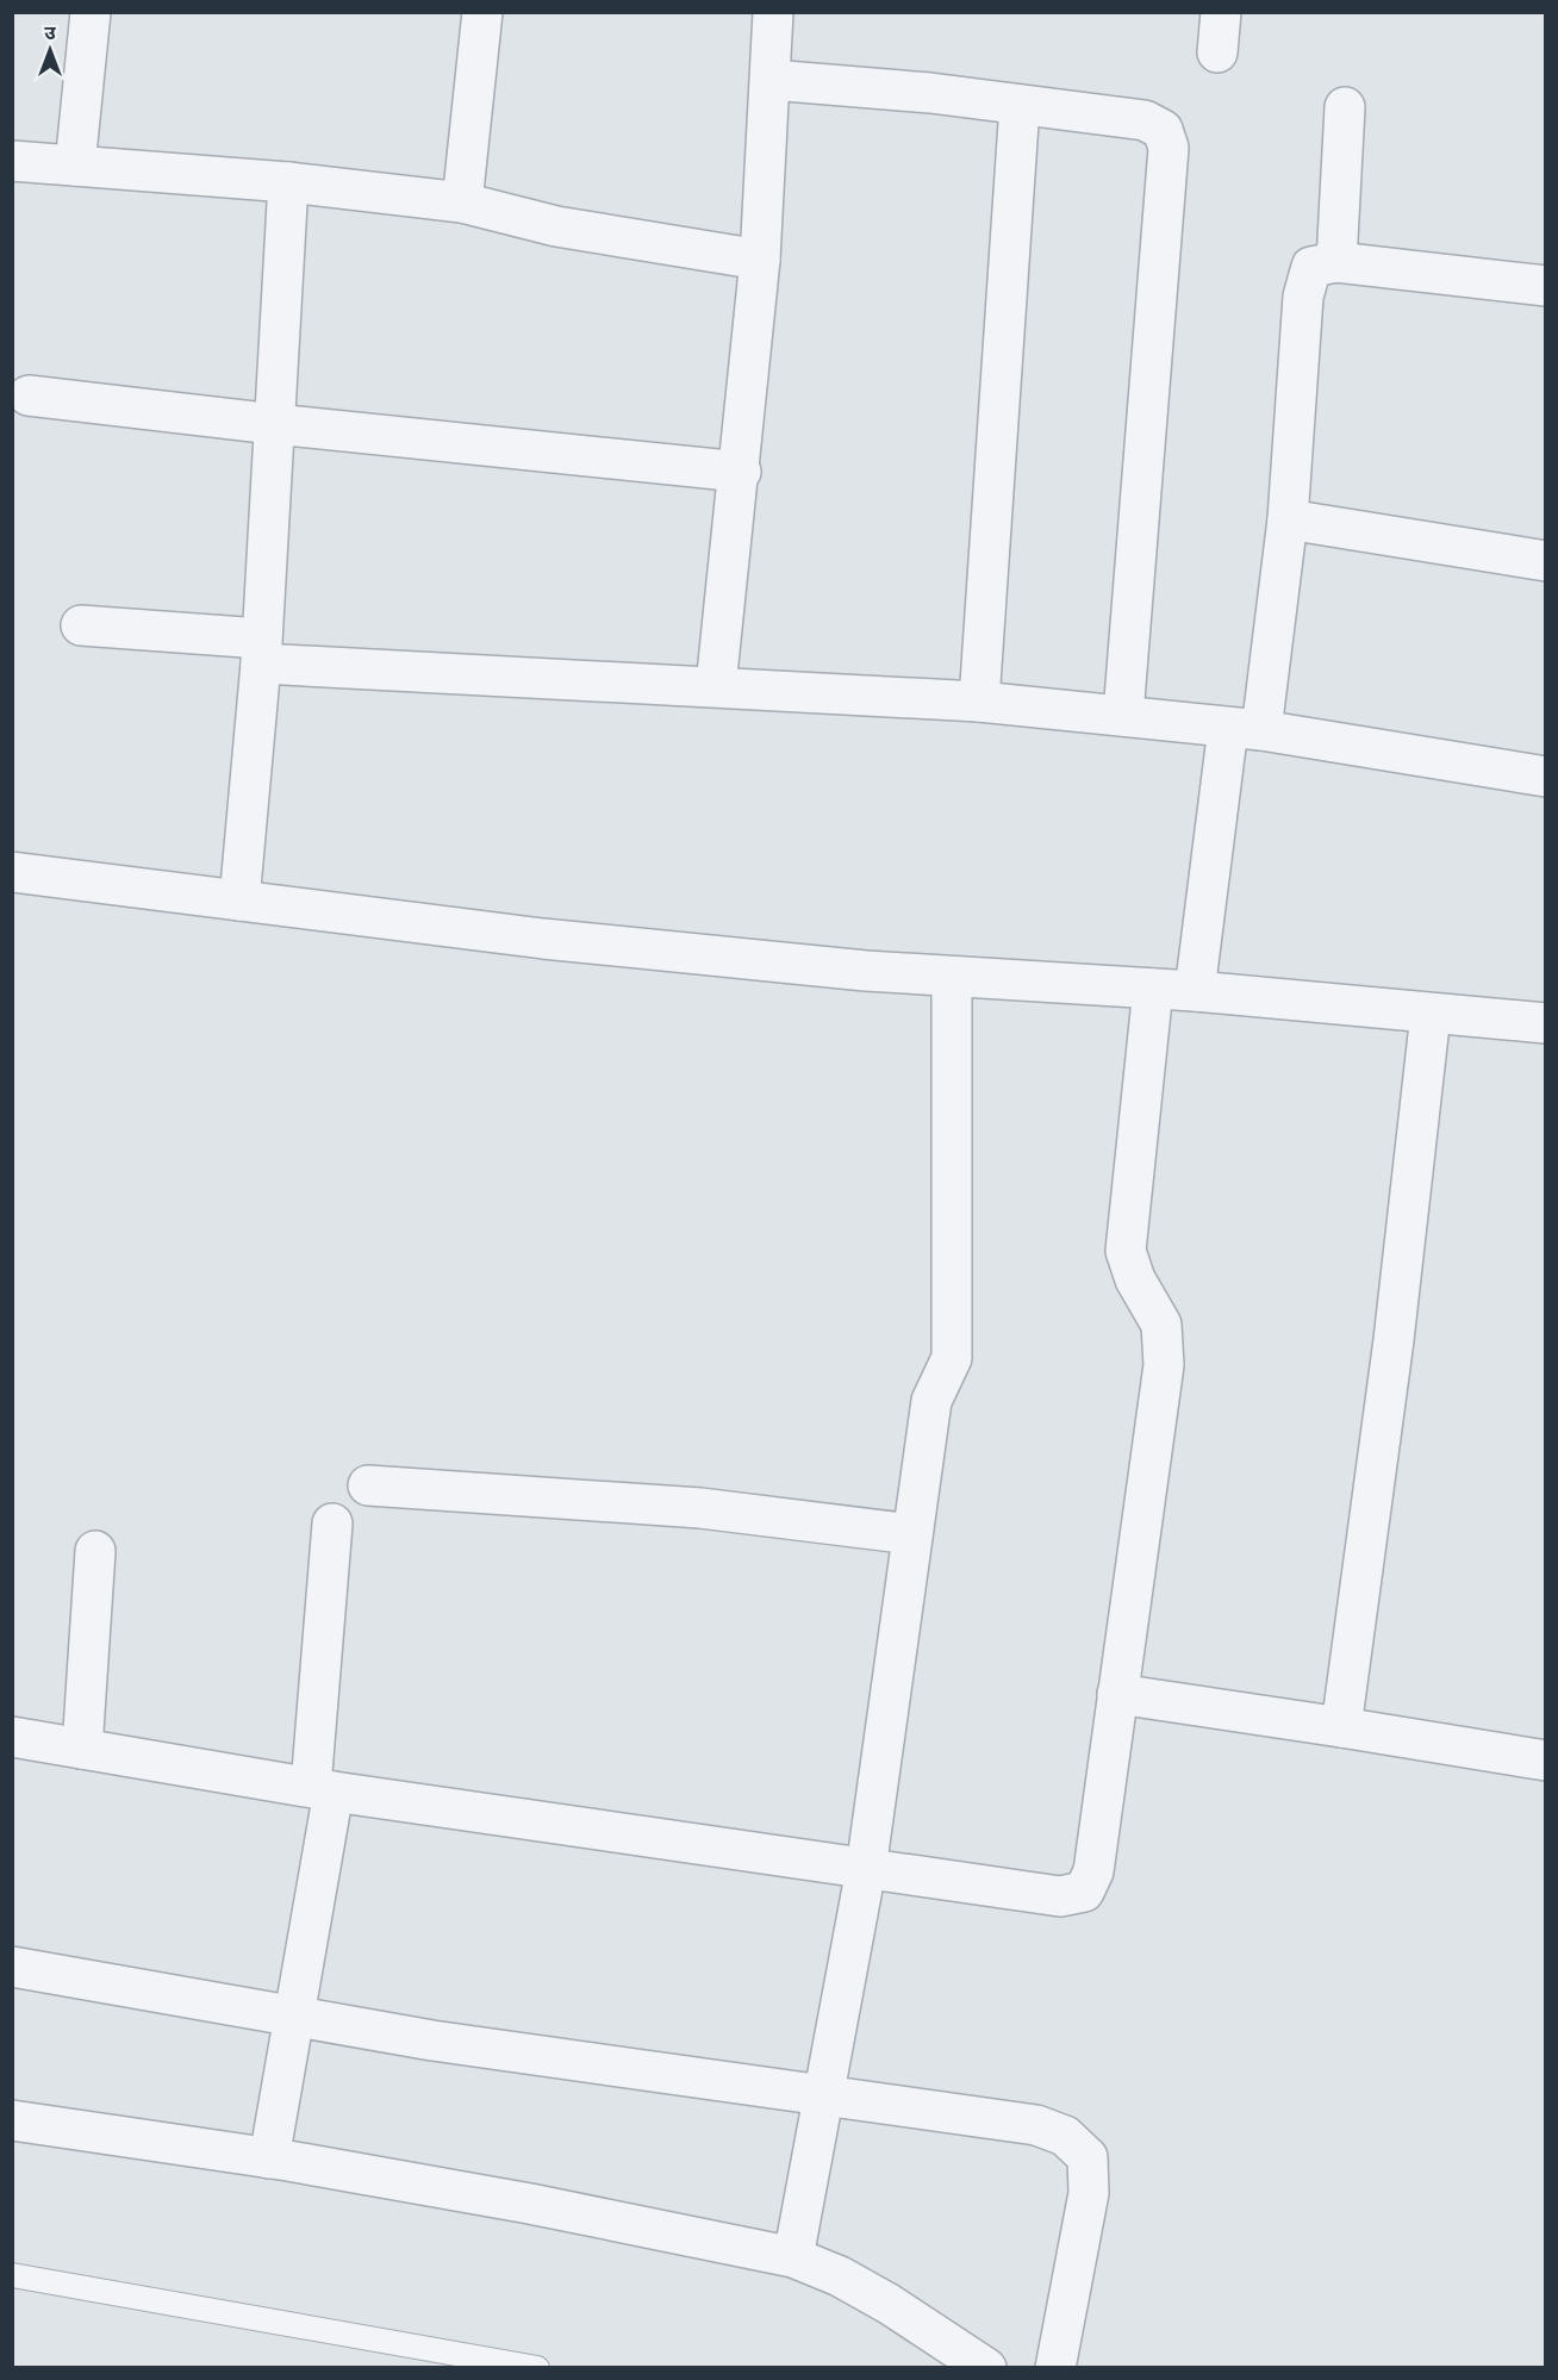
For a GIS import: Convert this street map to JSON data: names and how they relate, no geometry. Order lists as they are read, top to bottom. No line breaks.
{"north":"top"}
